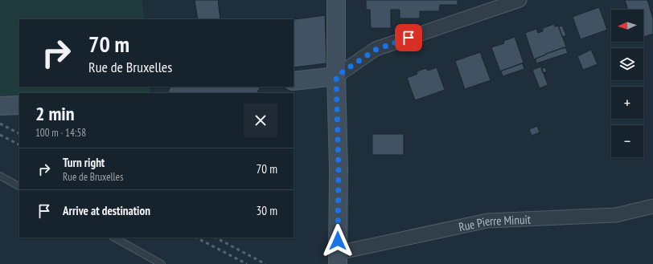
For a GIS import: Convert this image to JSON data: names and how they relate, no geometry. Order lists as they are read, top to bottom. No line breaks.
{"streets":{"street":["Rue Pierre Minuit"]},"north":"left","page":{"map_buttons":["+","−"],"turn":["70 m","Rue de Bruxelles"],"heading":["2 min","100 m · 14:58"],"list":[{"name":"Turn right","note":"Rue de Bruxelles","value":"70 m"},{"name":"Arrive at destination","value":"30 m"}]}}
